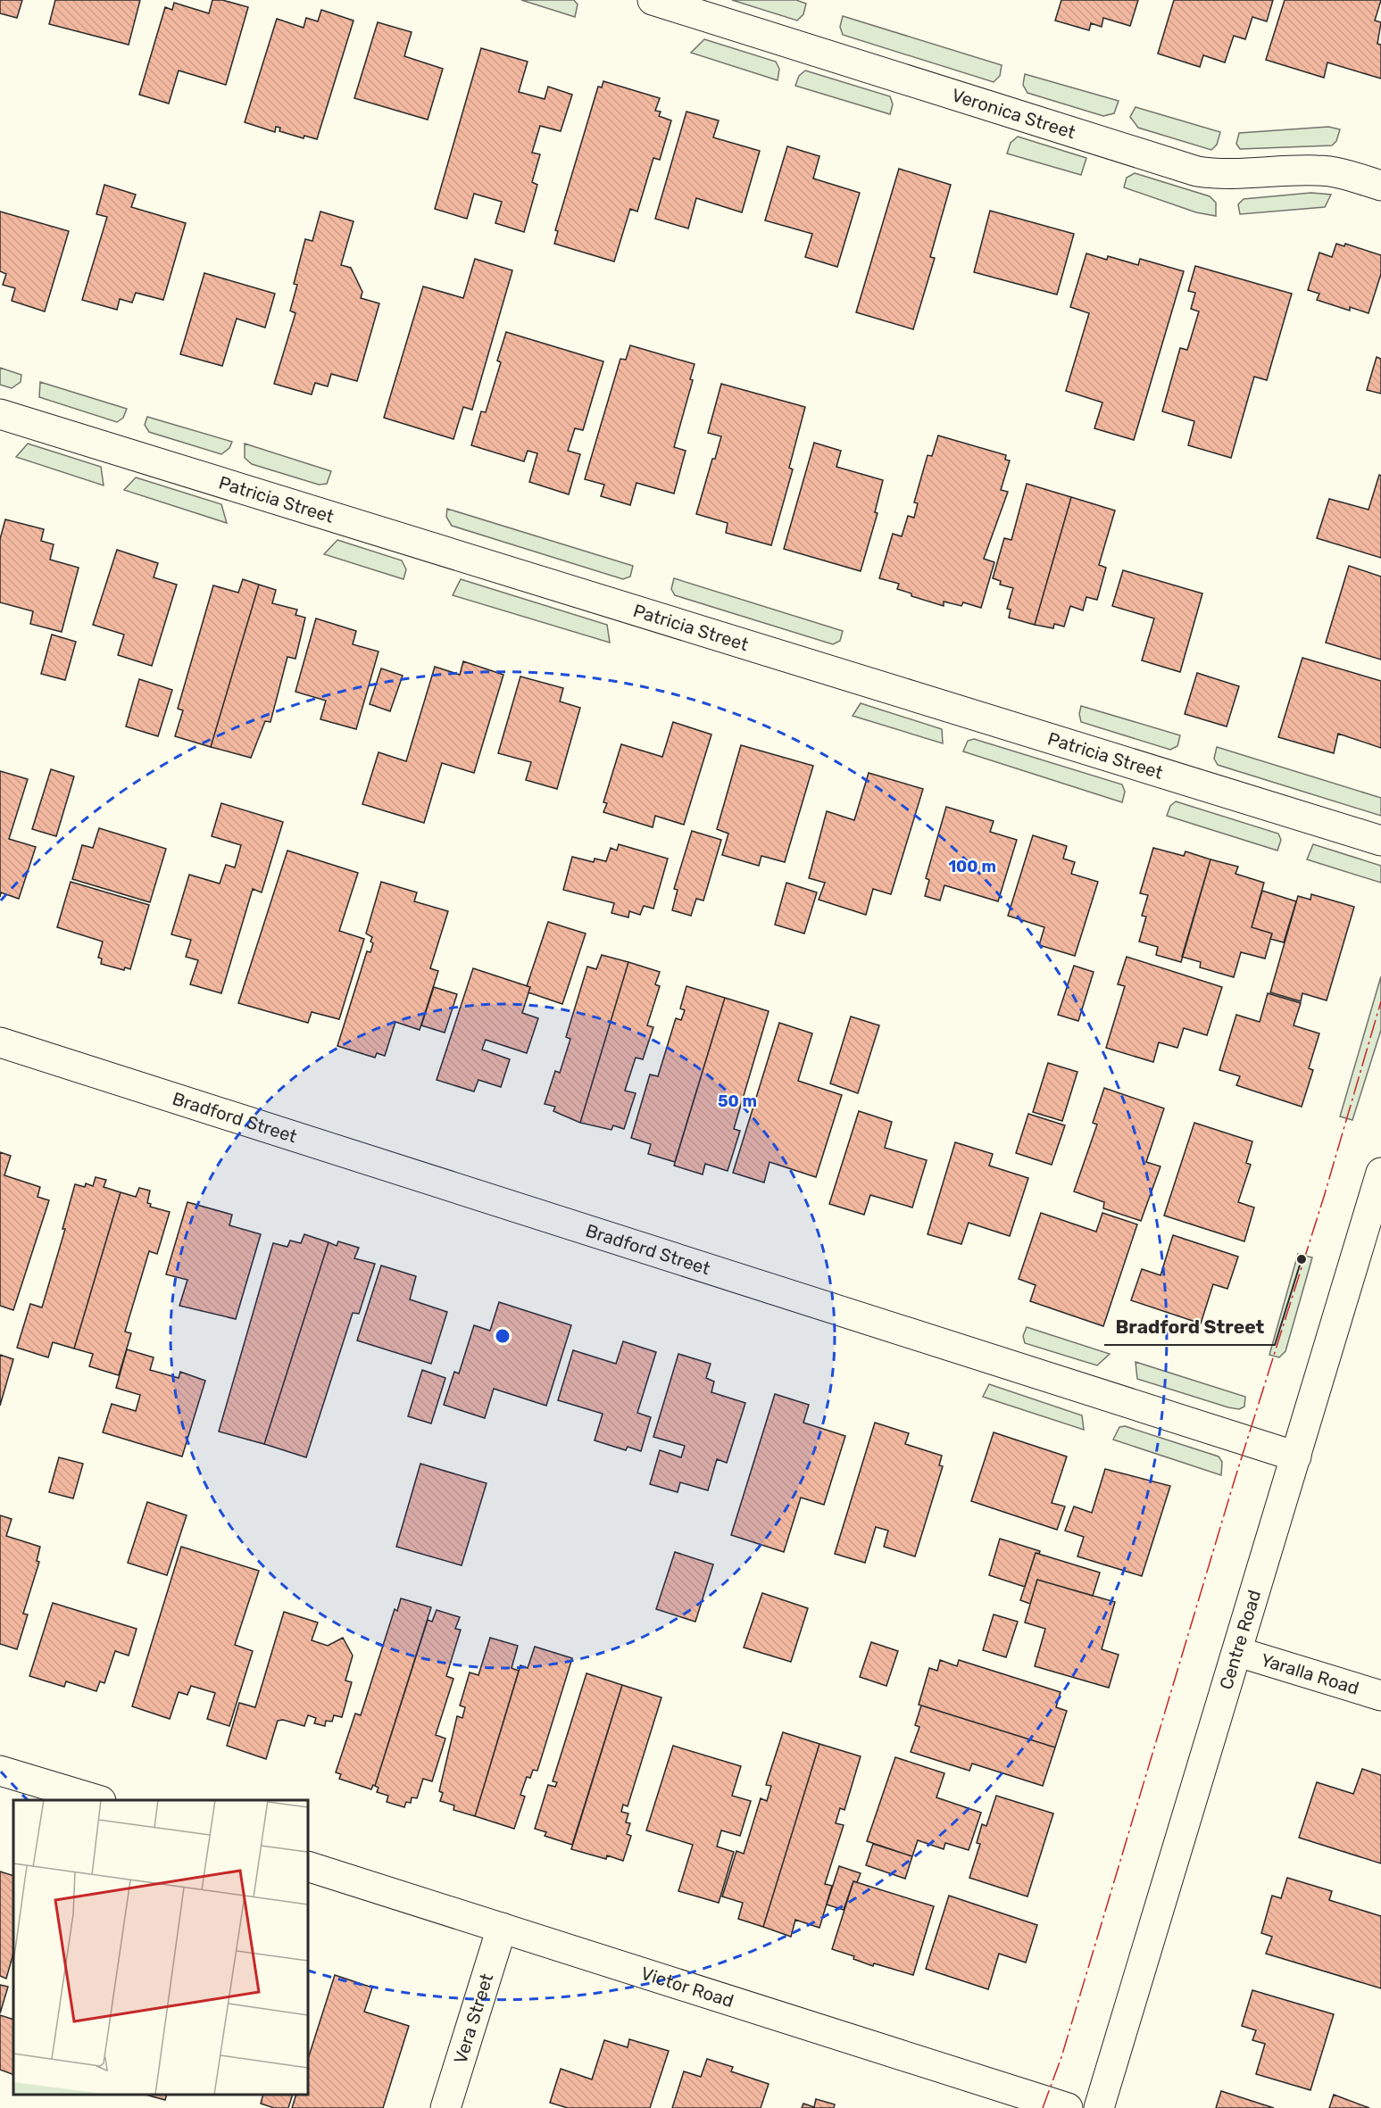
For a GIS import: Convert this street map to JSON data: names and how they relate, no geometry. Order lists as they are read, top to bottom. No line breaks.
{"streets":{"street":["Veronica Street","Patricia Street","Bradford Street","Centre Road","Yaralla Road","Victor Road","Vera Street"]},"crossings":[["Bradford Street","Centre Road"],["Centre Road","Yaralla Road"],["Victor Road","Vera Street"]],"places":["Bradford Street"],"rings":["100 m","50 m"]}
